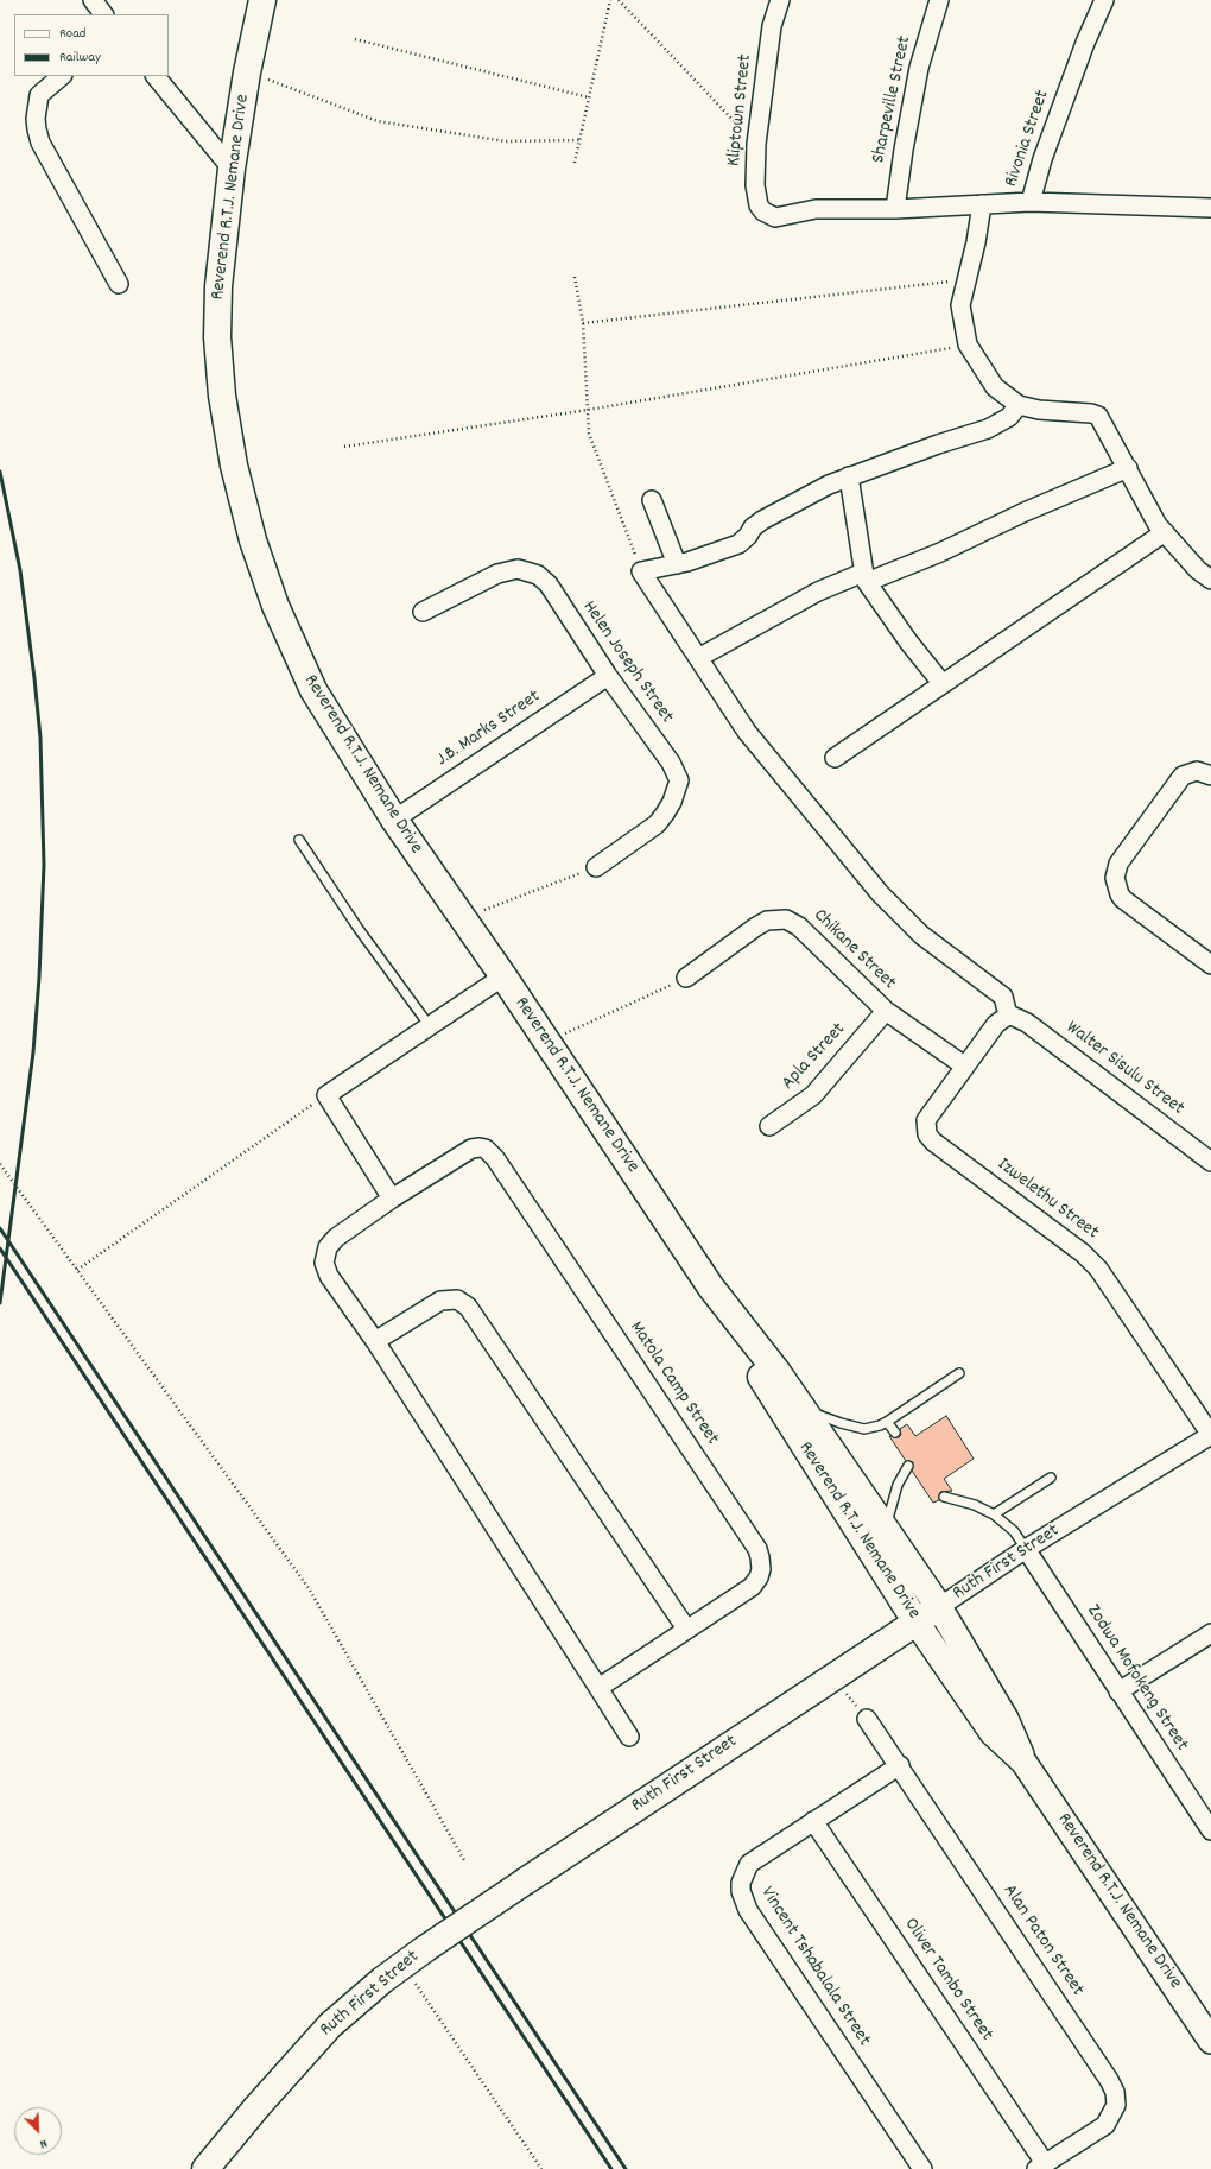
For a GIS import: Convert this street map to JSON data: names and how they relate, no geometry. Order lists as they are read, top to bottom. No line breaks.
{"streets":{"main road":["Reverend R.T.J. Nemane Drive","Ruth First Street"],"street":["Sharpeville Street","Kliptown Street","Rivonia Street","Helen Joseph Street","J.B. Marks Street","Chikane Street","Apla Street","Walter Sisulu Street","Izwelethu Street","Matola Camp Street","Zodwa Mofokeng Street","Alan Paton Street","Vincent Tshabalala Street","Oliver Tambo Street"]},"crossings":[["Sharpeville Street","Kliptown Street"],["Reverend R.T.J. Nemane Drive","J.B. Marks Street"],["Reverend R.T.J. Nemane Drive","Ruth First Street"],["Helen Joseph Street","J.B. Marks Street"],["Chikane Street","Apla Street"],["Chikane Street","Izwelethu Street"],["Walter Sisulu Street","Izwelethu Street"],["Izwelethu Street","Ruth First Street"],["Ruth First Street","Zodwa Mofokeng Street"],["Alan Paton Street","Vincent Tshabalala Street"],["Alan Paton Street","Oliver Tambo Street"],["Vincent Tshabalala Street","Oliver Tambo Street"]],"legend":["Road","Railway"],"north":"bottom right"}
